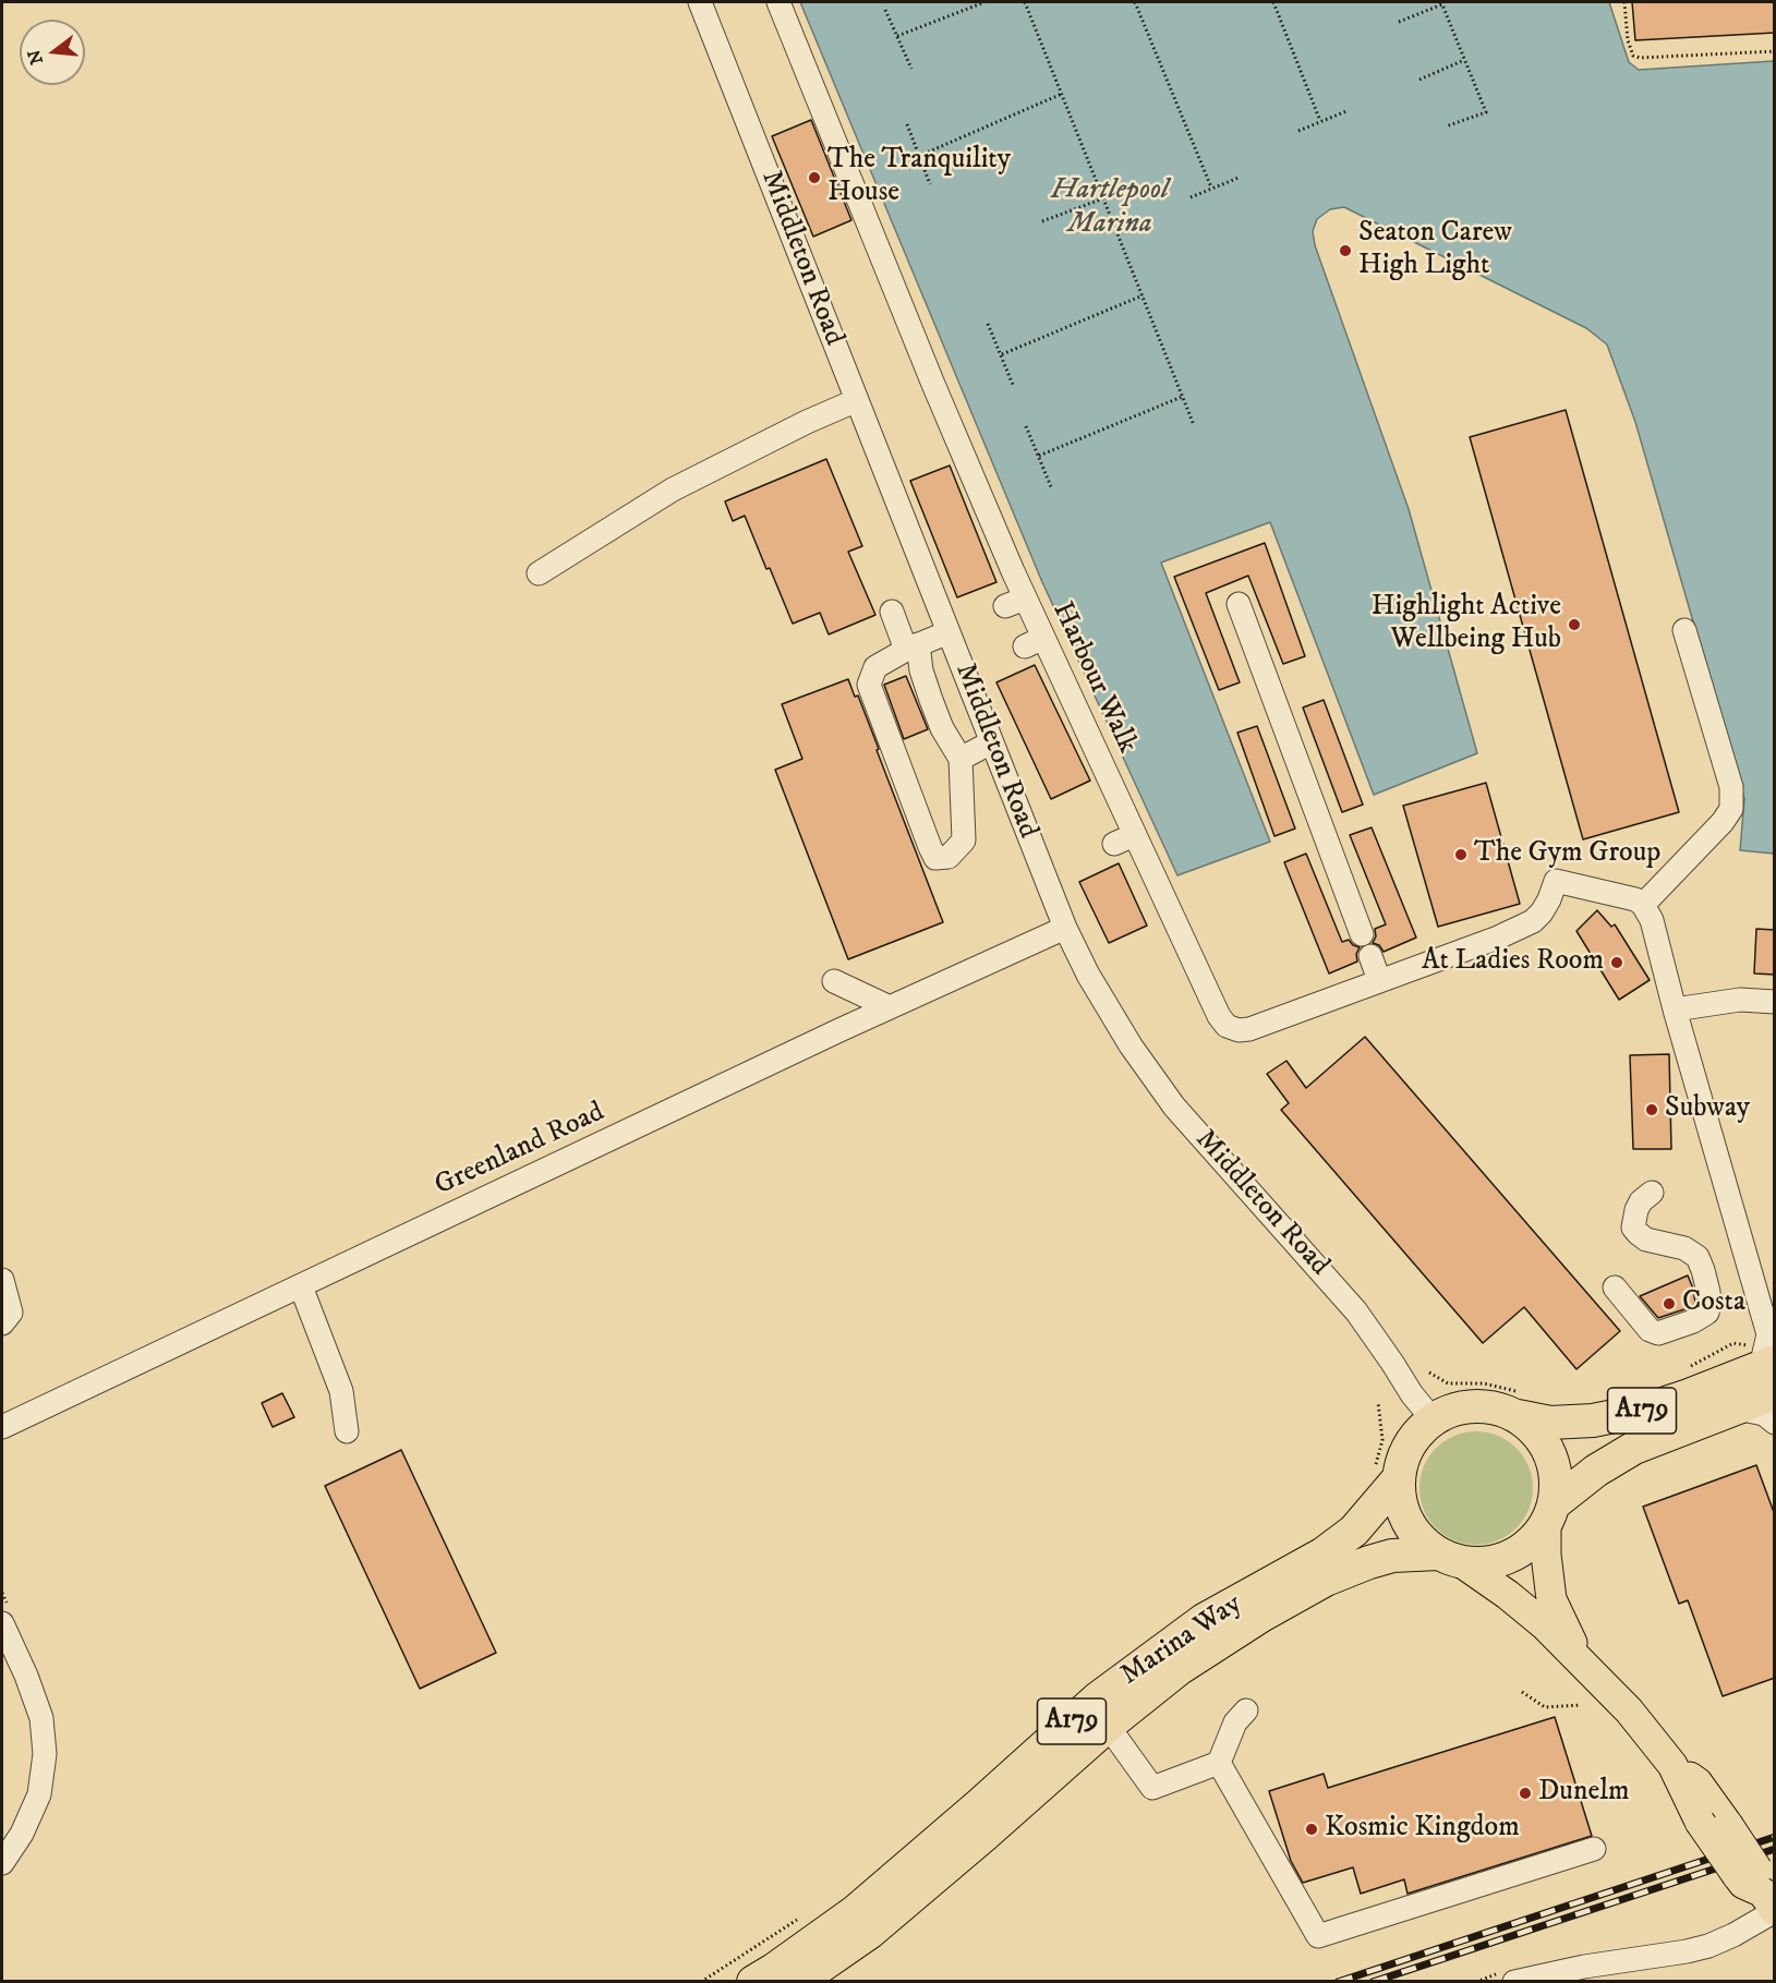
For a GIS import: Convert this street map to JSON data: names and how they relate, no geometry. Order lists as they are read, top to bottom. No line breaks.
{"streets":{"highway":["A179","Marina Way"],"street":["Middleton Road","Harbour Walk","Greenland Road"]},"crossings":[["Middleton Road","Greenland Road"],["Middleton Road","A179"],["Middleton Road","Marina Way"],["A179","Marina Way"]],"water":["Hartlepool Marina"],"places":["The Tranquility House","Seaton Carew High Light","Highlight Active Wellbeing Hub","The Gym Group","At Ladies Room","Subway","Costa","Dunelm","Kosmic Kingdom"],"north":"left"}
